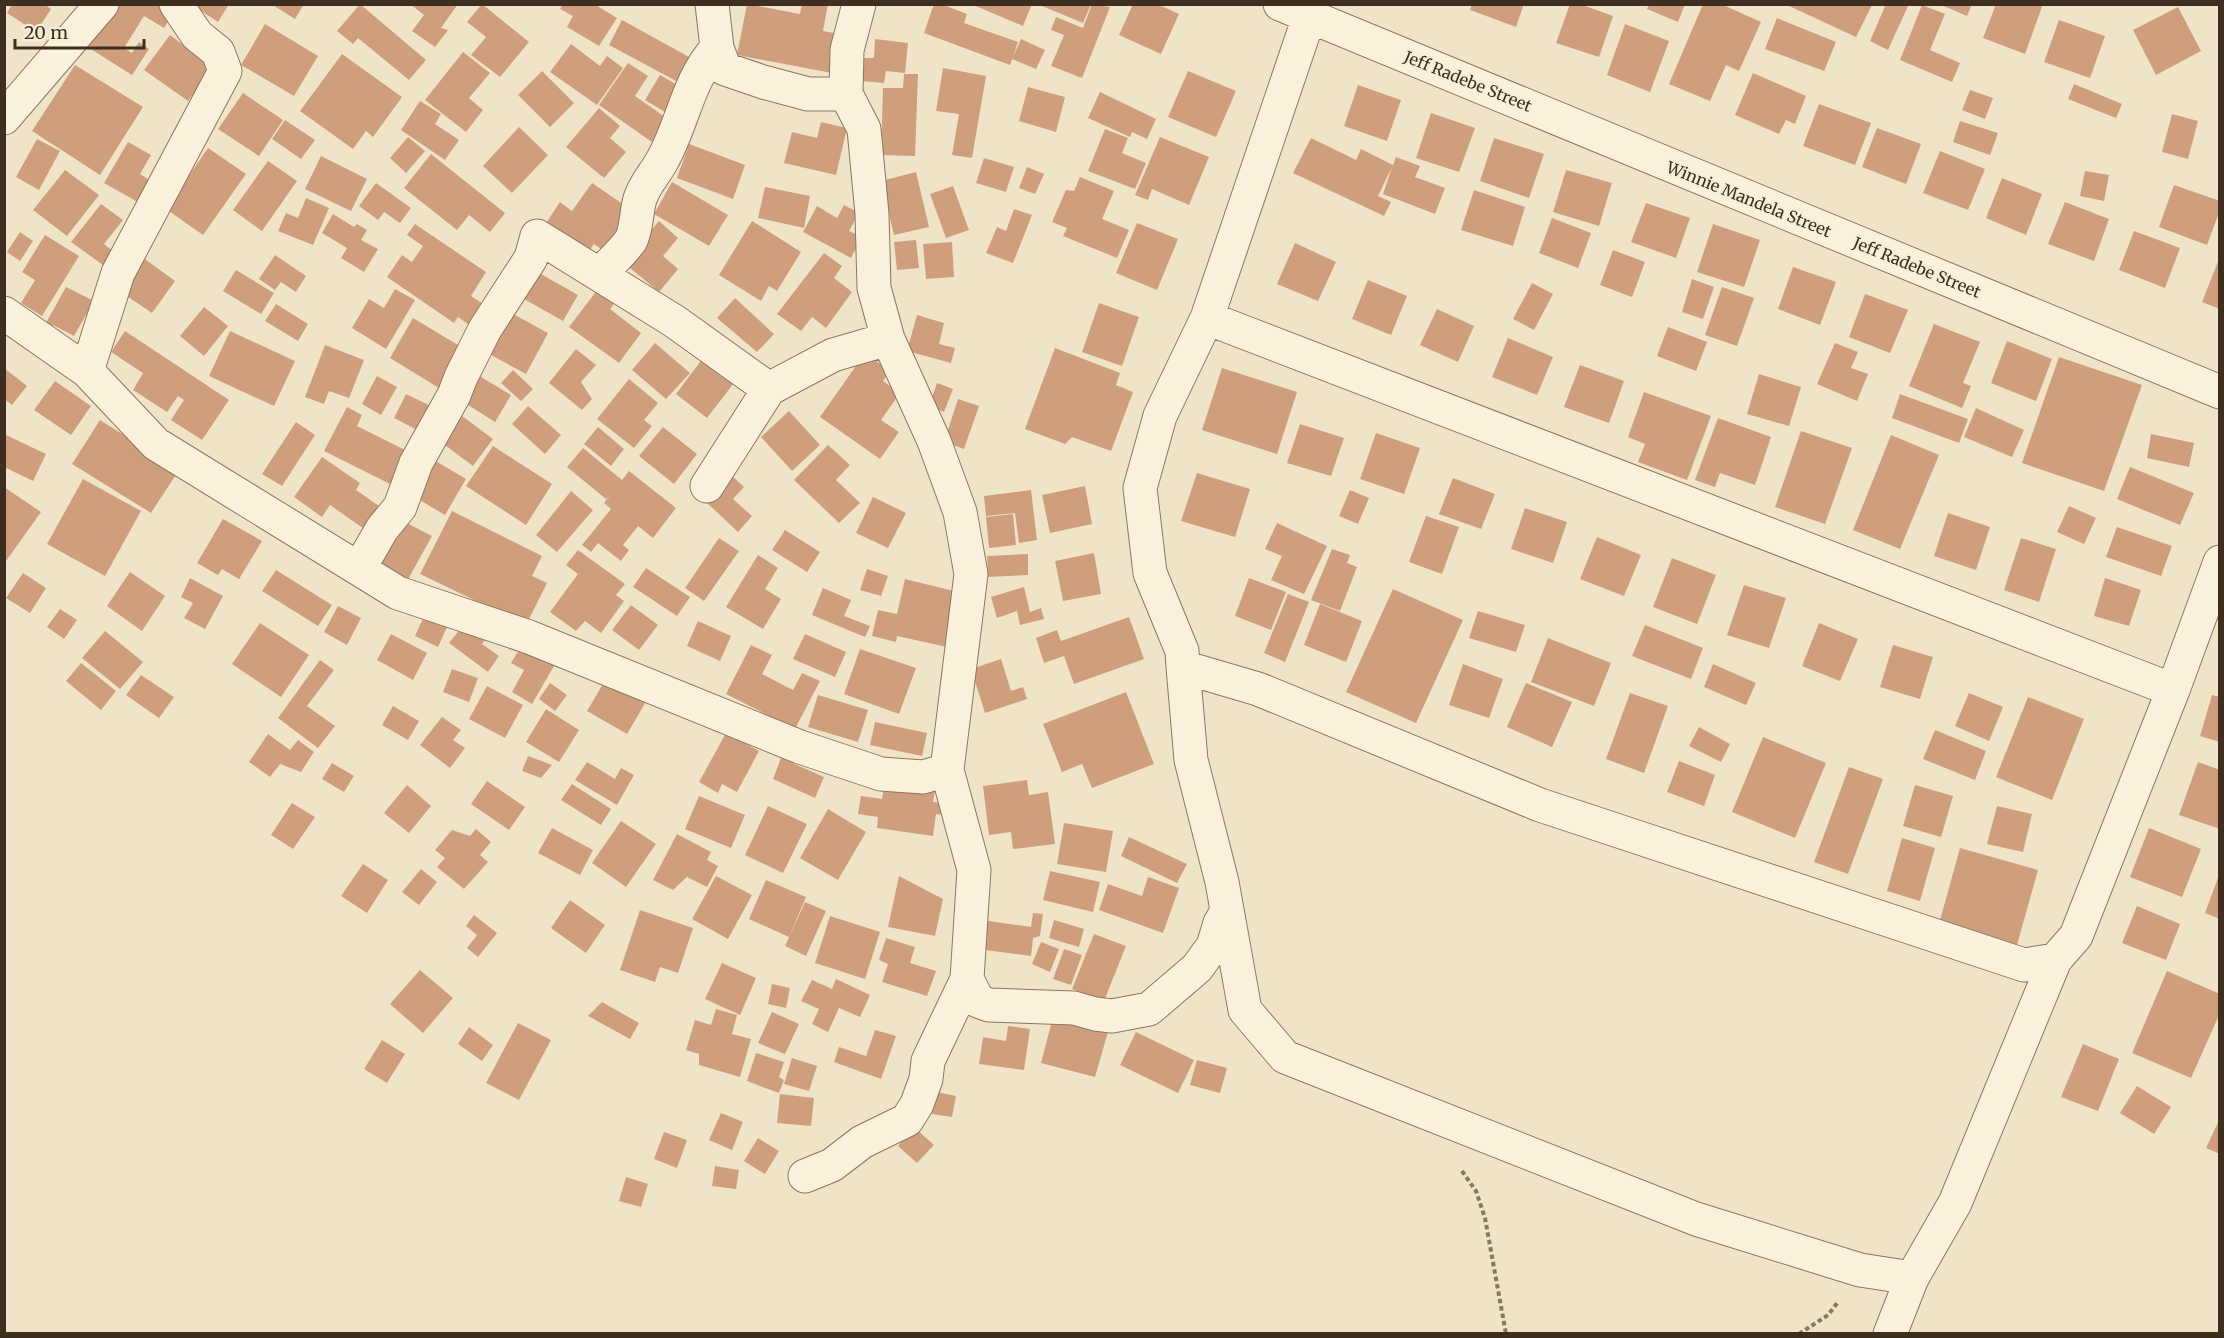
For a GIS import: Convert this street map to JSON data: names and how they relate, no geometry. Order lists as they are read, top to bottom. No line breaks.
{"streets":{"street":["Jeff Radebe Street"]},"scale_bar":"20 m"}
